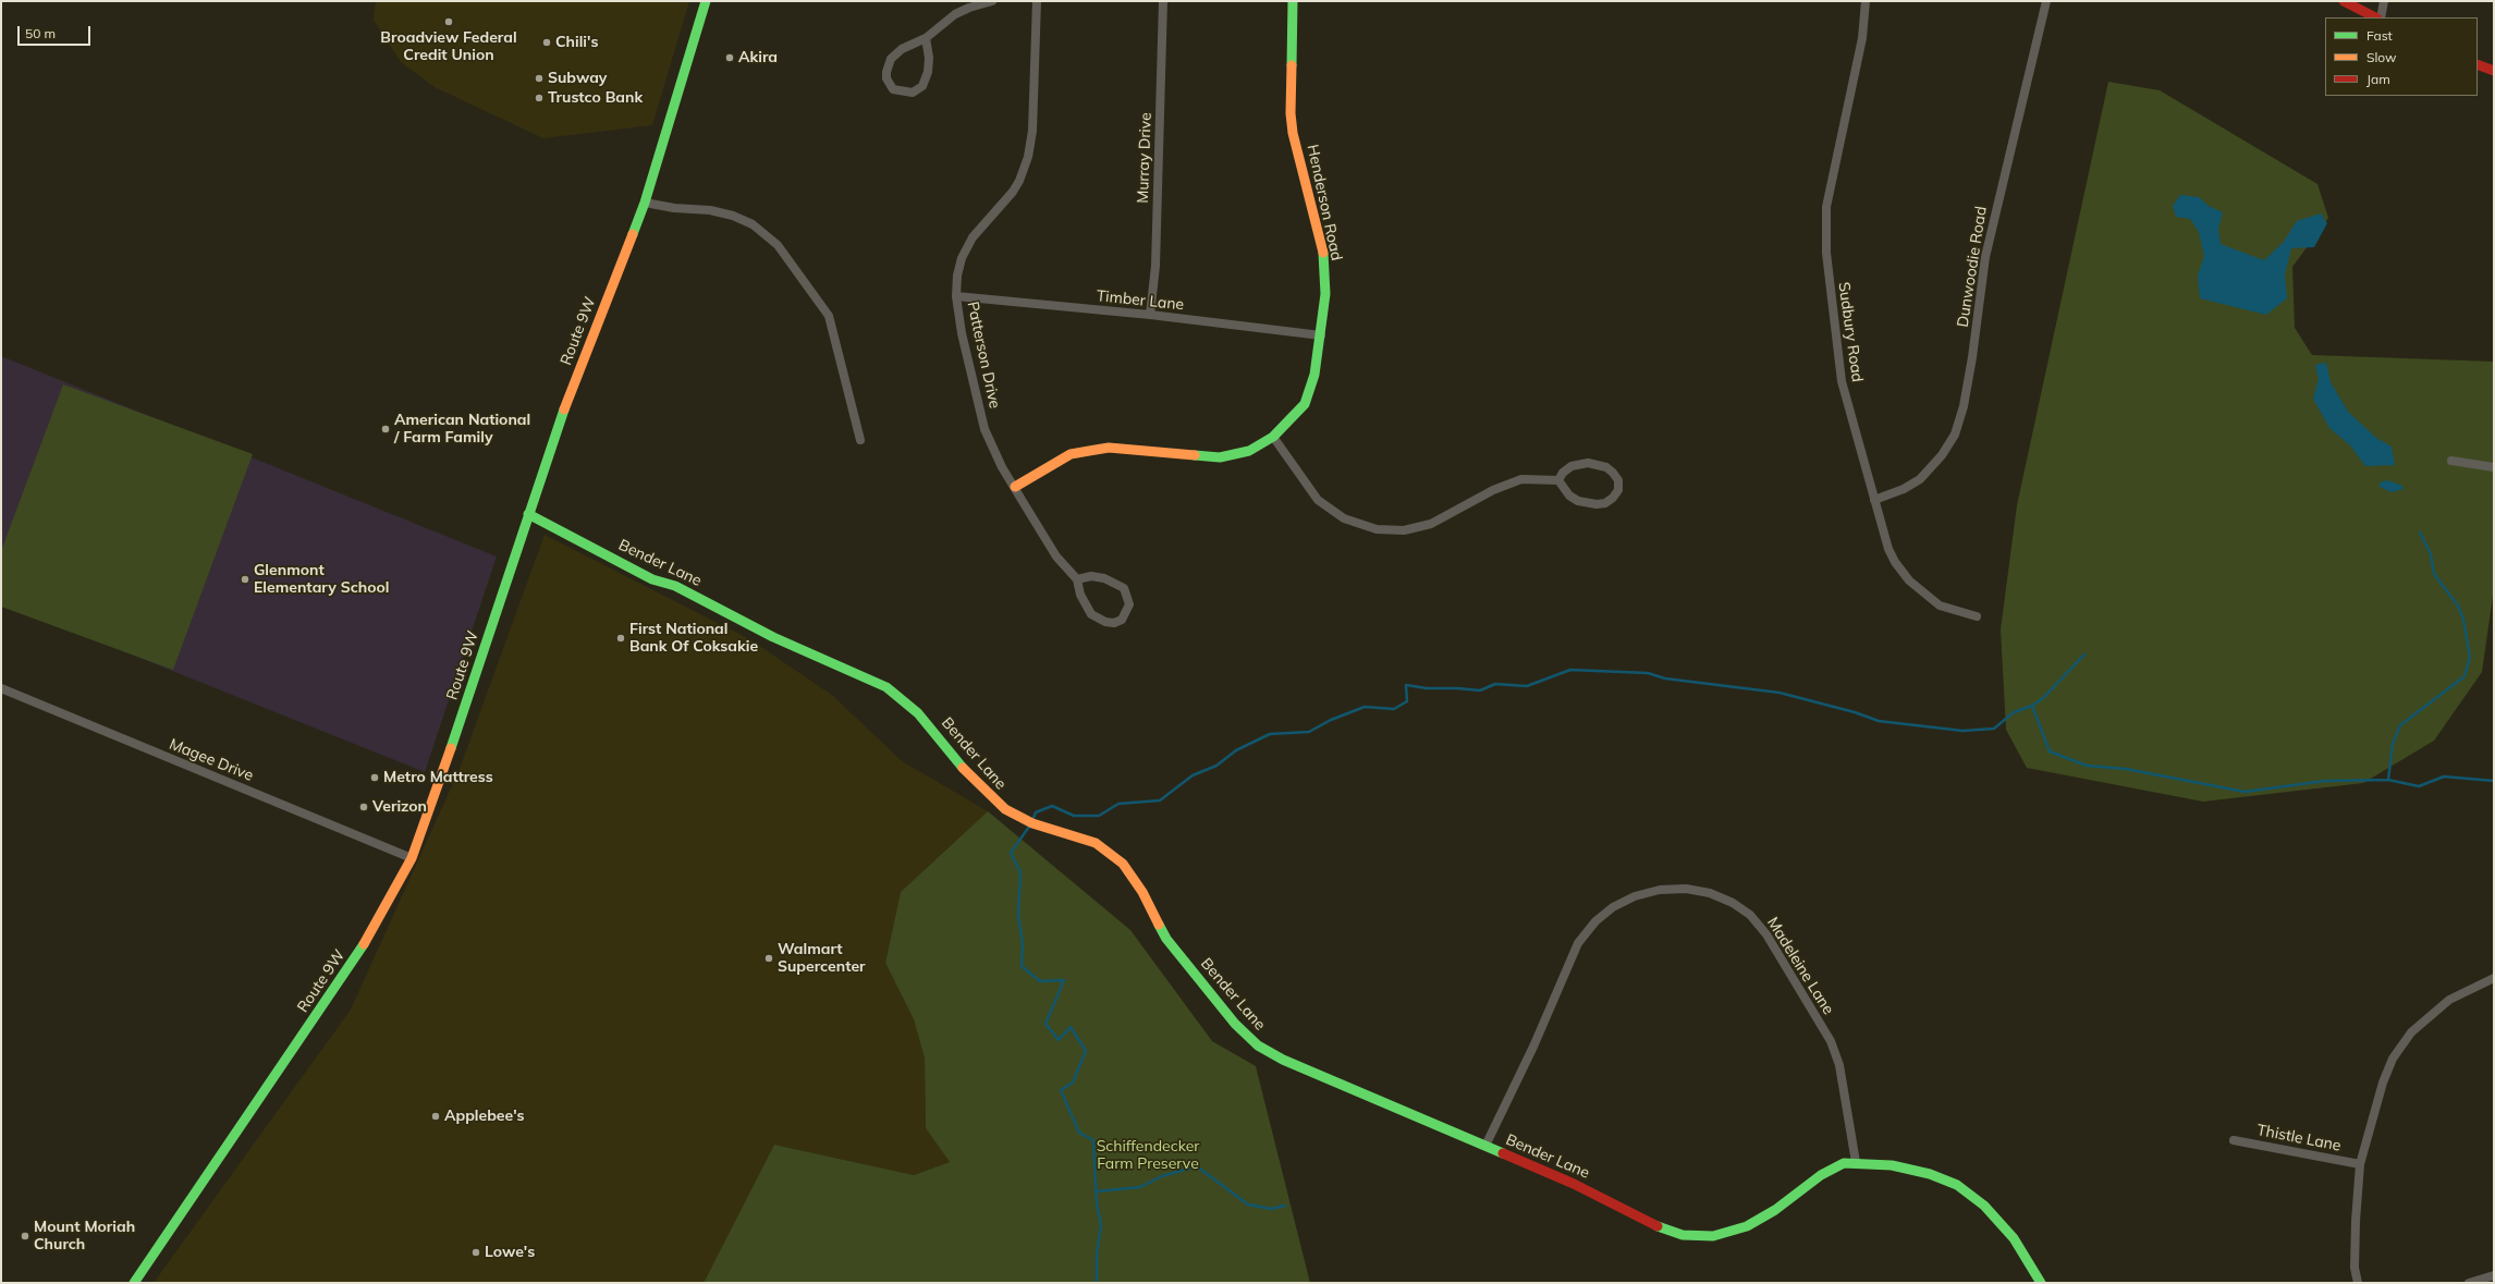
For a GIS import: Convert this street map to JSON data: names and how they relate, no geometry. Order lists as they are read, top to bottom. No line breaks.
{"streets":{"street":["Murray Drive","Henderson Road","Dunwoodie Road","Timber Lane","Route 9W","Sudbury Road","Patterson Drive","Bender Lane","Magee Drive","Madeleine Lane","Thistle Lane"]},"crossings":[["Murray Drive","Timber Lane"],["Henderson Road","Timber Lane"],["Henderson Road","Patterson Drive"],["Dunwoodie Road","Sudbury Road"],["Timber Lane","Patterson Drive"],["Route 9W","Bender Lane"],["Route 9W","Magee Drive"],["Bender Lane","Madeleine Lane"]],"parks":["Schiffendecker Farm Preserve"],"places":["Broadview Federal Credit Union","Chili's","Akira","Subway","Trustco Bank","American National / Farm Family","Glenmont Elementary School","First National Bank Of Coksakie","Metro Mattress","Verizon","Walmart Supercenter","Applebee's","Mount Moriah Church","Lowe's"],"legend":["Fast","Slow","Jam"],"scale_bar":"50 m"}
